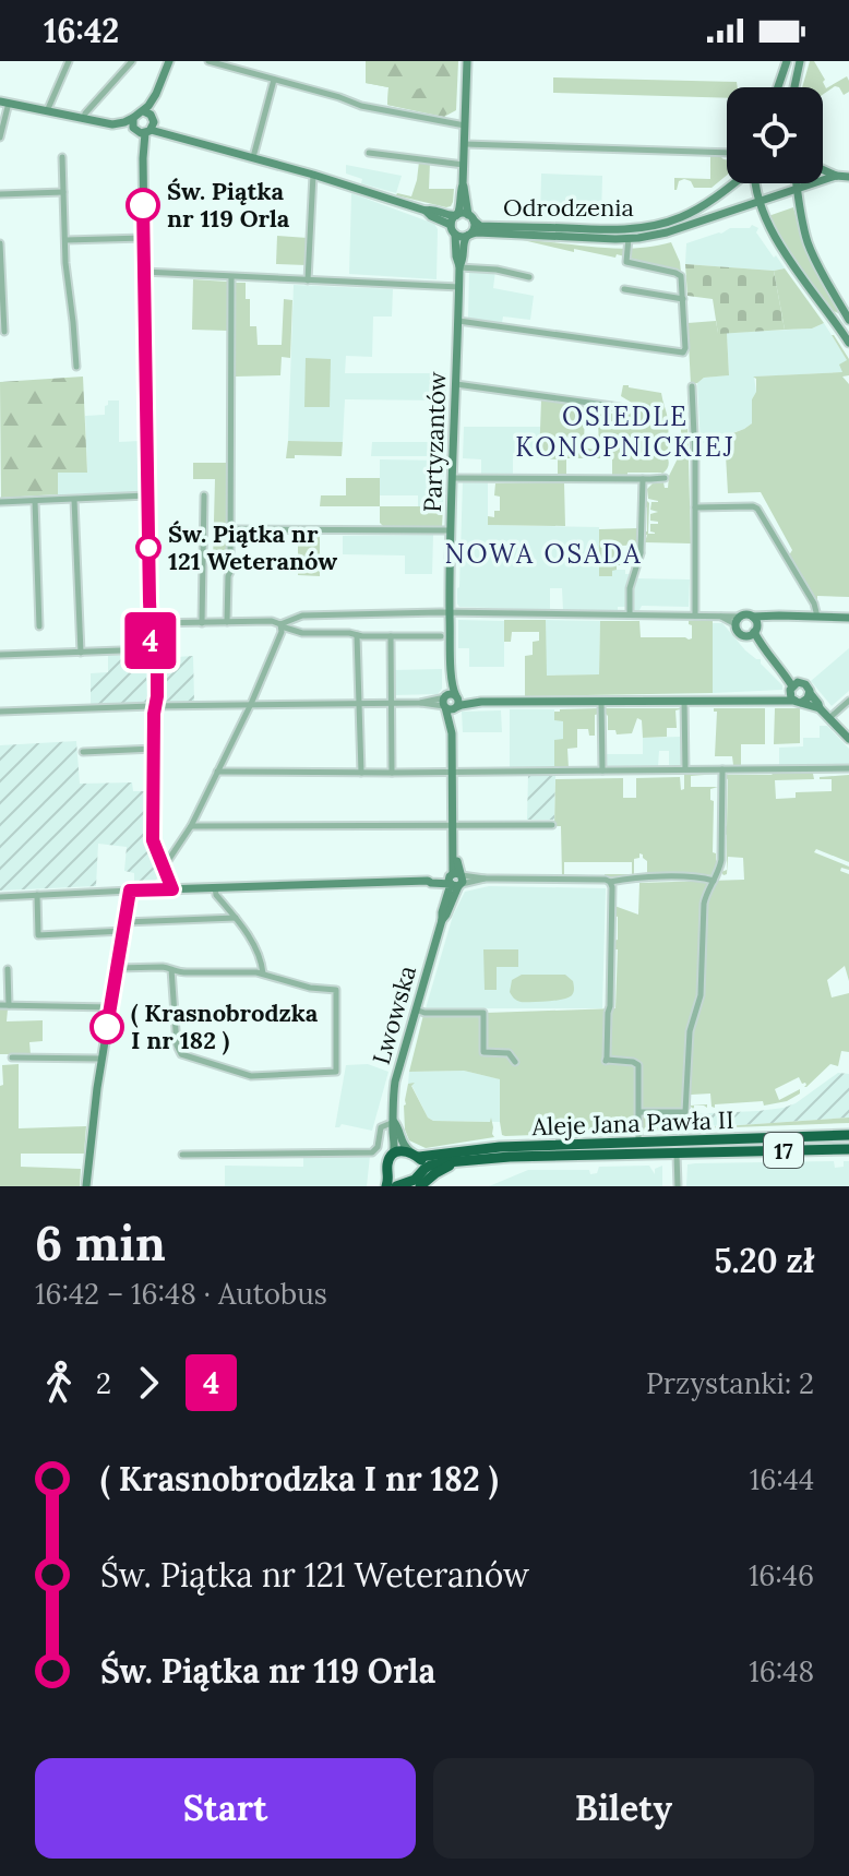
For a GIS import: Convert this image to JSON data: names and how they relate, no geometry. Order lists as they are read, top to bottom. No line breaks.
{"streets":{"highway":["Aleje Jana Pawła II","17"],"main road":["Odrodzenia","Partyzantów","Lwowska"]},"crossings":[["Odrodzenia","Partyzantów"],["Lwowska","Aleje Jana Pawła II"],["Lwowska","17"],["Aleje Jana Pawła II","17"]],"districts":["OSIEDLE KONOPNICKIEJ","NOWA OSADA"],"places":["Św. Piątka nr 119 Orla","Św. Piątka nr 121 Weteranów","( Krasnobrodzka I nr 182 )"],"lines":["bus line 4"],"page":{"status":"16:42","on_map":"4","heading":["6 min","16:42 – 16:48 · Autobus","5.20 zł"],"legs":["2","4","Przystanki: 2"],"list":[{"name":"( Krasnobrodzka I nr 182 )","value":"16:44"},{"name":"Św. Piątka nr 121 Weteranów","value":"16:46"},{"name":"Św. Piątka nr 119 Orla","value":"16:48"}],"buttons":["Start","Bilety"]}}
